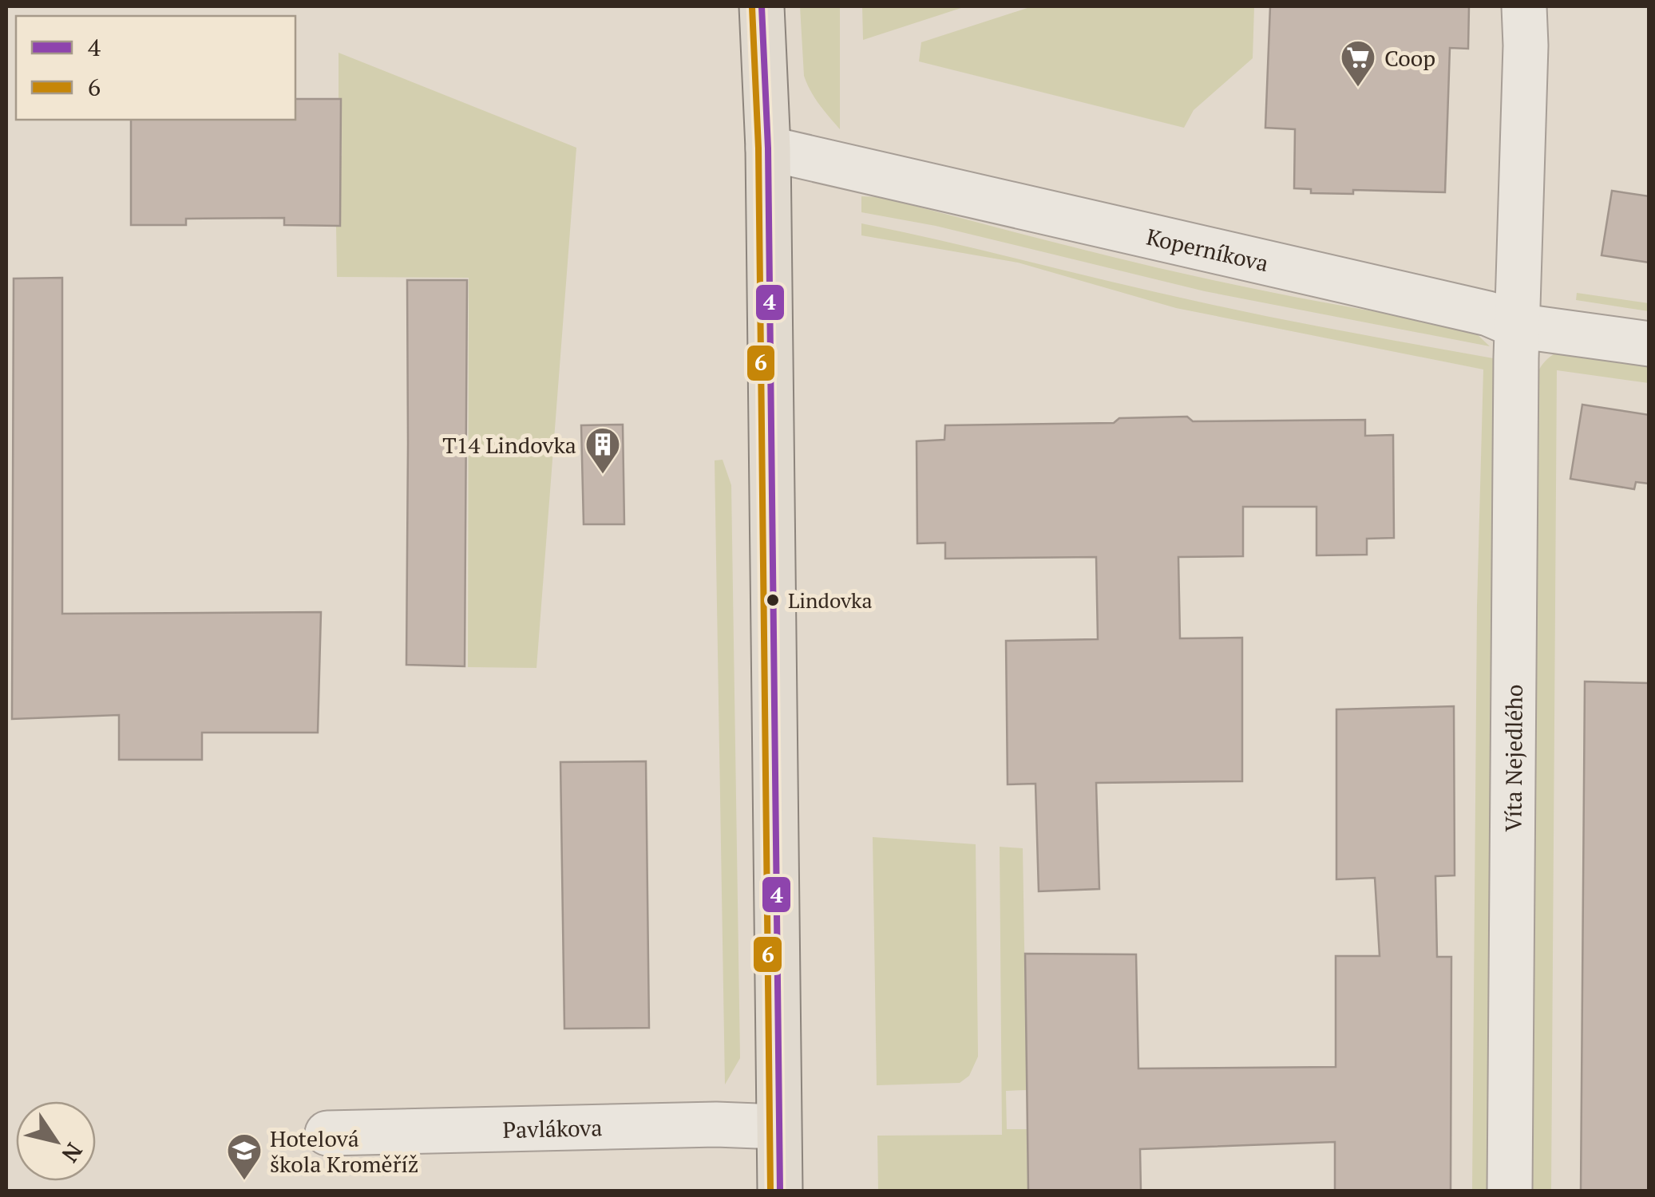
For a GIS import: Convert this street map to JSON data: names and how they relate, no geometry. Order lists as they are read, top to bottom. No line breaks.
{"streets":{"street":["Koperníkova","Víta Nejedlého","Pavlákova"]},"crossings":[["Koperníkova","Víta Nejedlého"]],"places":{"supermarket":["Coop"],"building":["T14 Lindovka"],"other":["Lindovka"],"school or university":["Hotelová škola Kroměříž"]},"lines":["transit line 4","transit line 6"],"legend":["4","6"],"north":"bottom right"}
